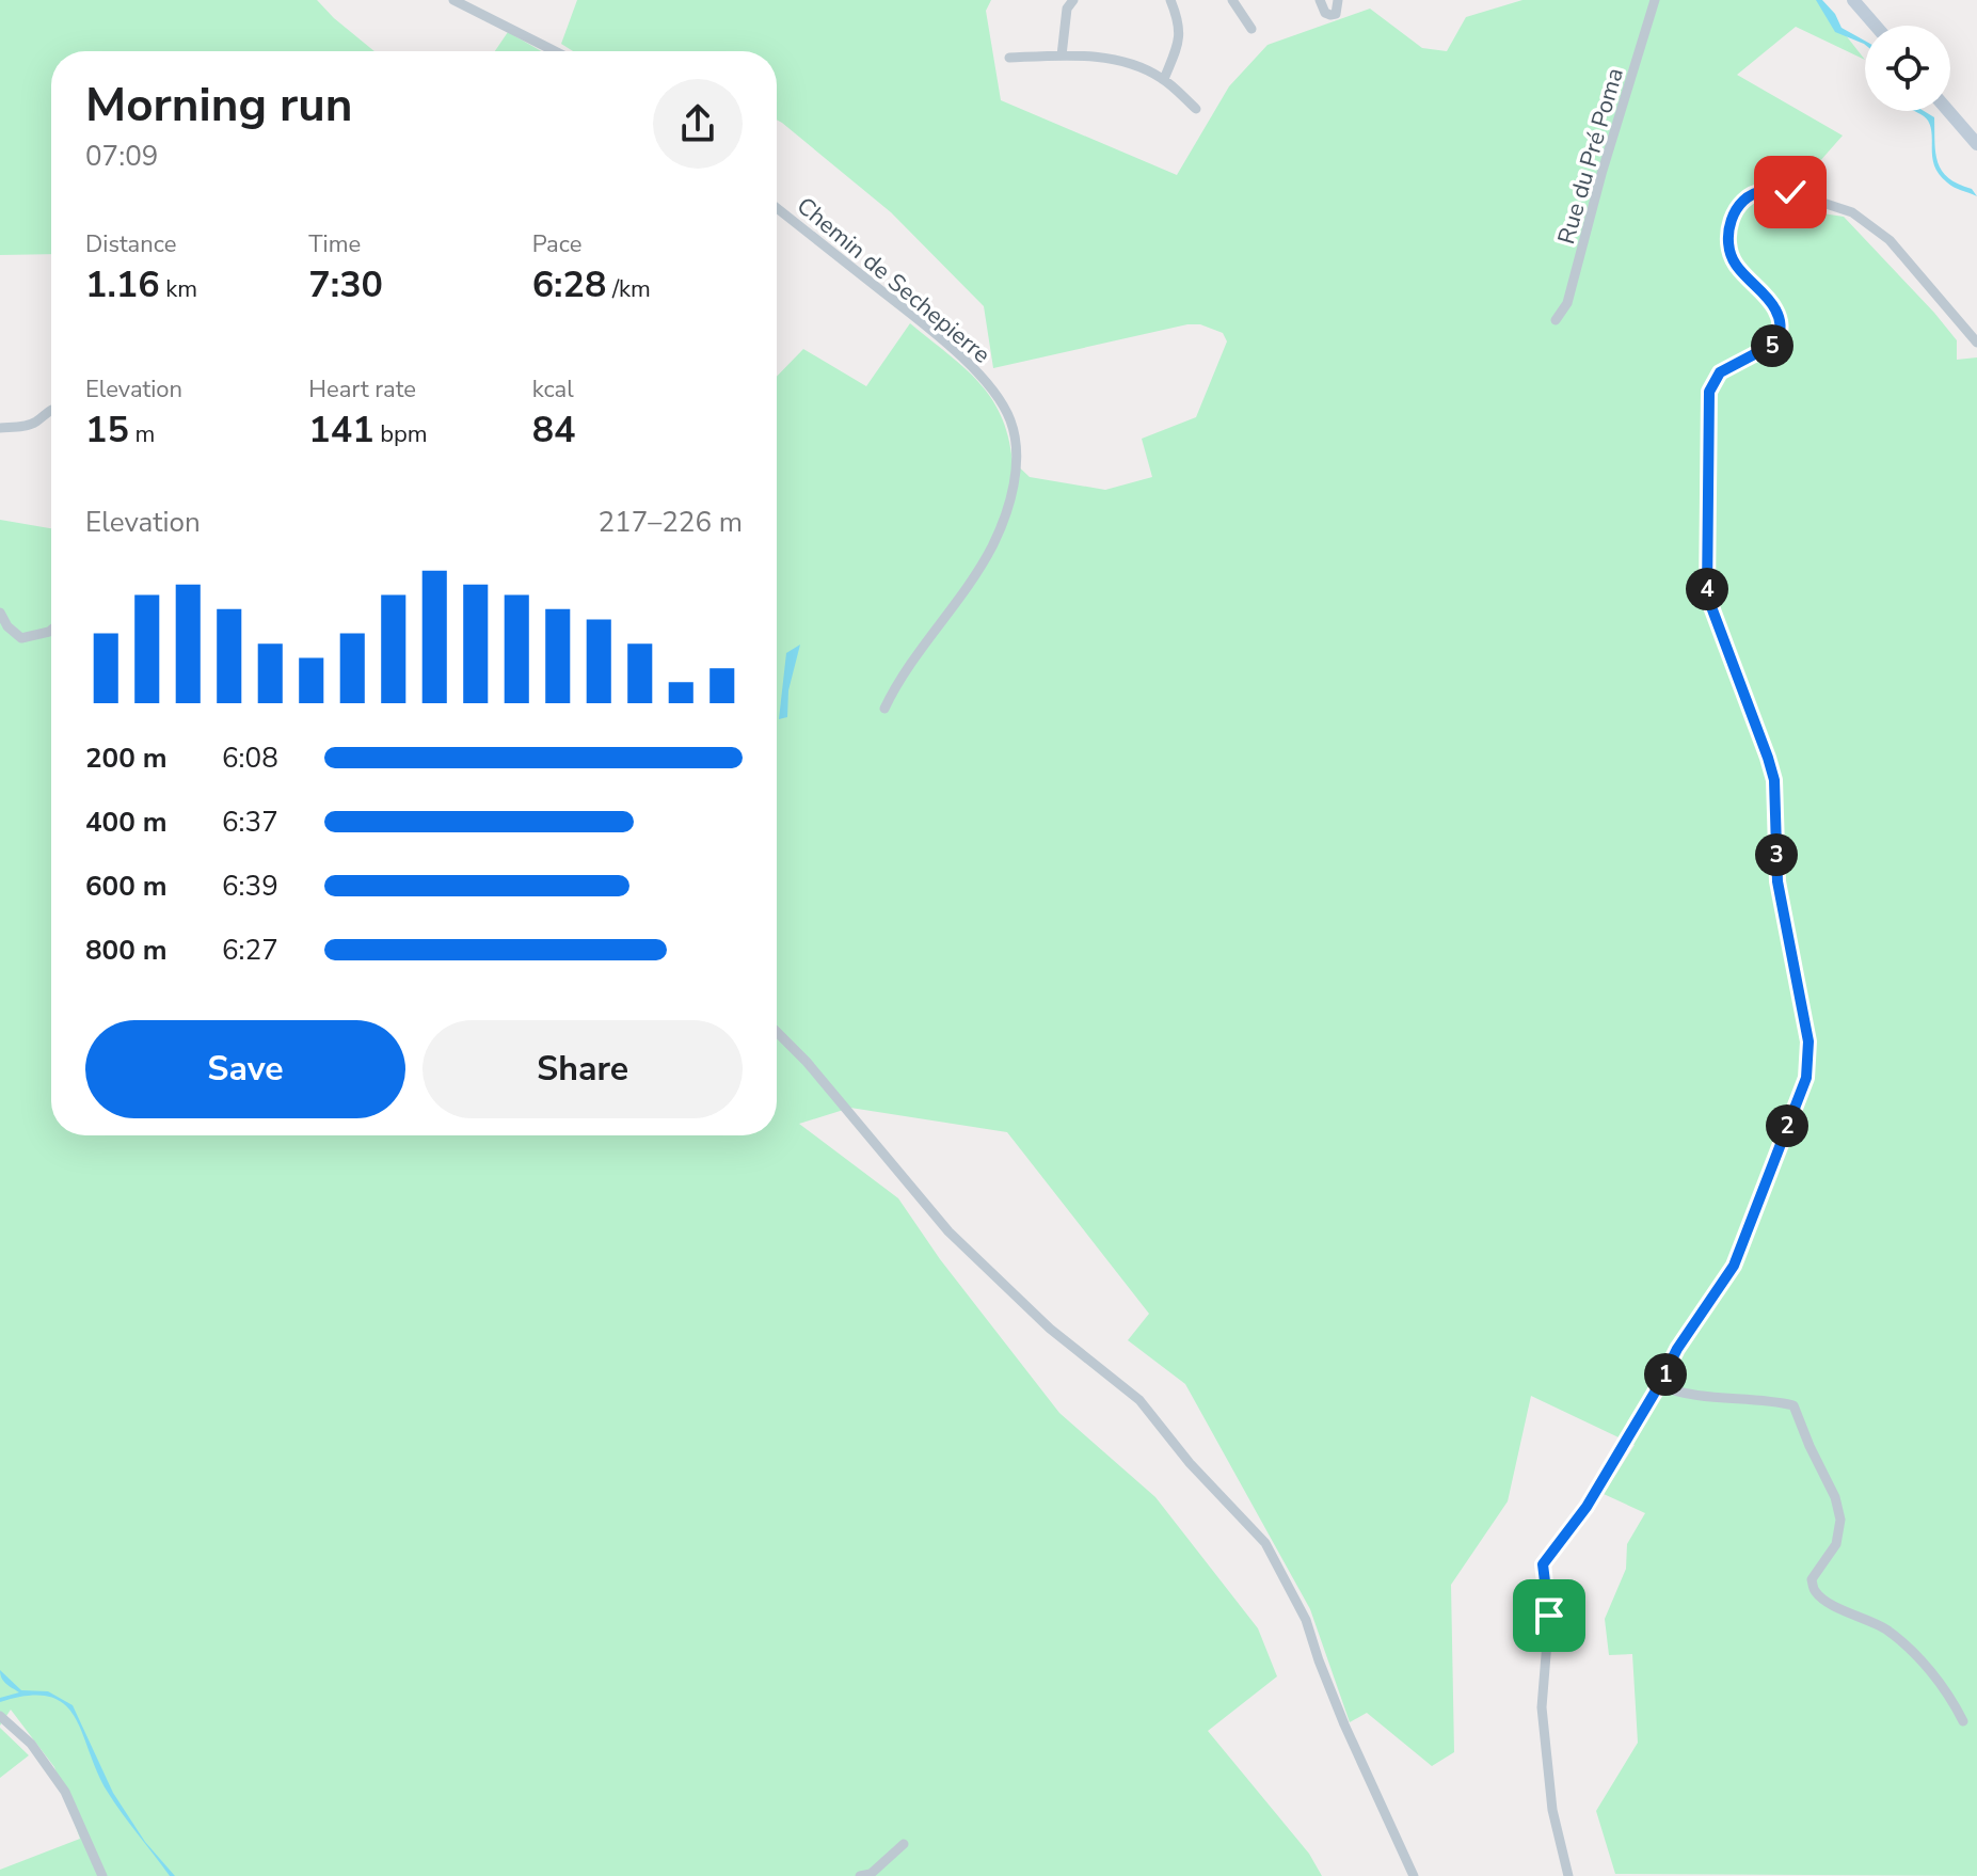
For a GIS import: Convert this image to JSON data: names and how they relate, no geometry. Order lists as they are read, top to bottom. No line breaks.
{"streets":{"street":["Rue du Pré Poma","Chemin de Sechepierre"]},"page":{"heading":["Morning run","07:09"],"stats":[["Distance","1.16 km"],["Time","7:30"],["Pace","6:28 /km"],["Elevation","15 m"],["Heart rate","141 bpm"],["kcal","84"]],"pins":["5","4","3","2","1"],"chart":["Elevation","217–226 m"],"list":[{"name":"200 m","note":"6:08"},{"name":"400 m","note":"6:37"},{"name":"600 m","note":"6:39"},{"name":"800 m","note":"6:27"}],"buttons":["Save","Share"]}}
